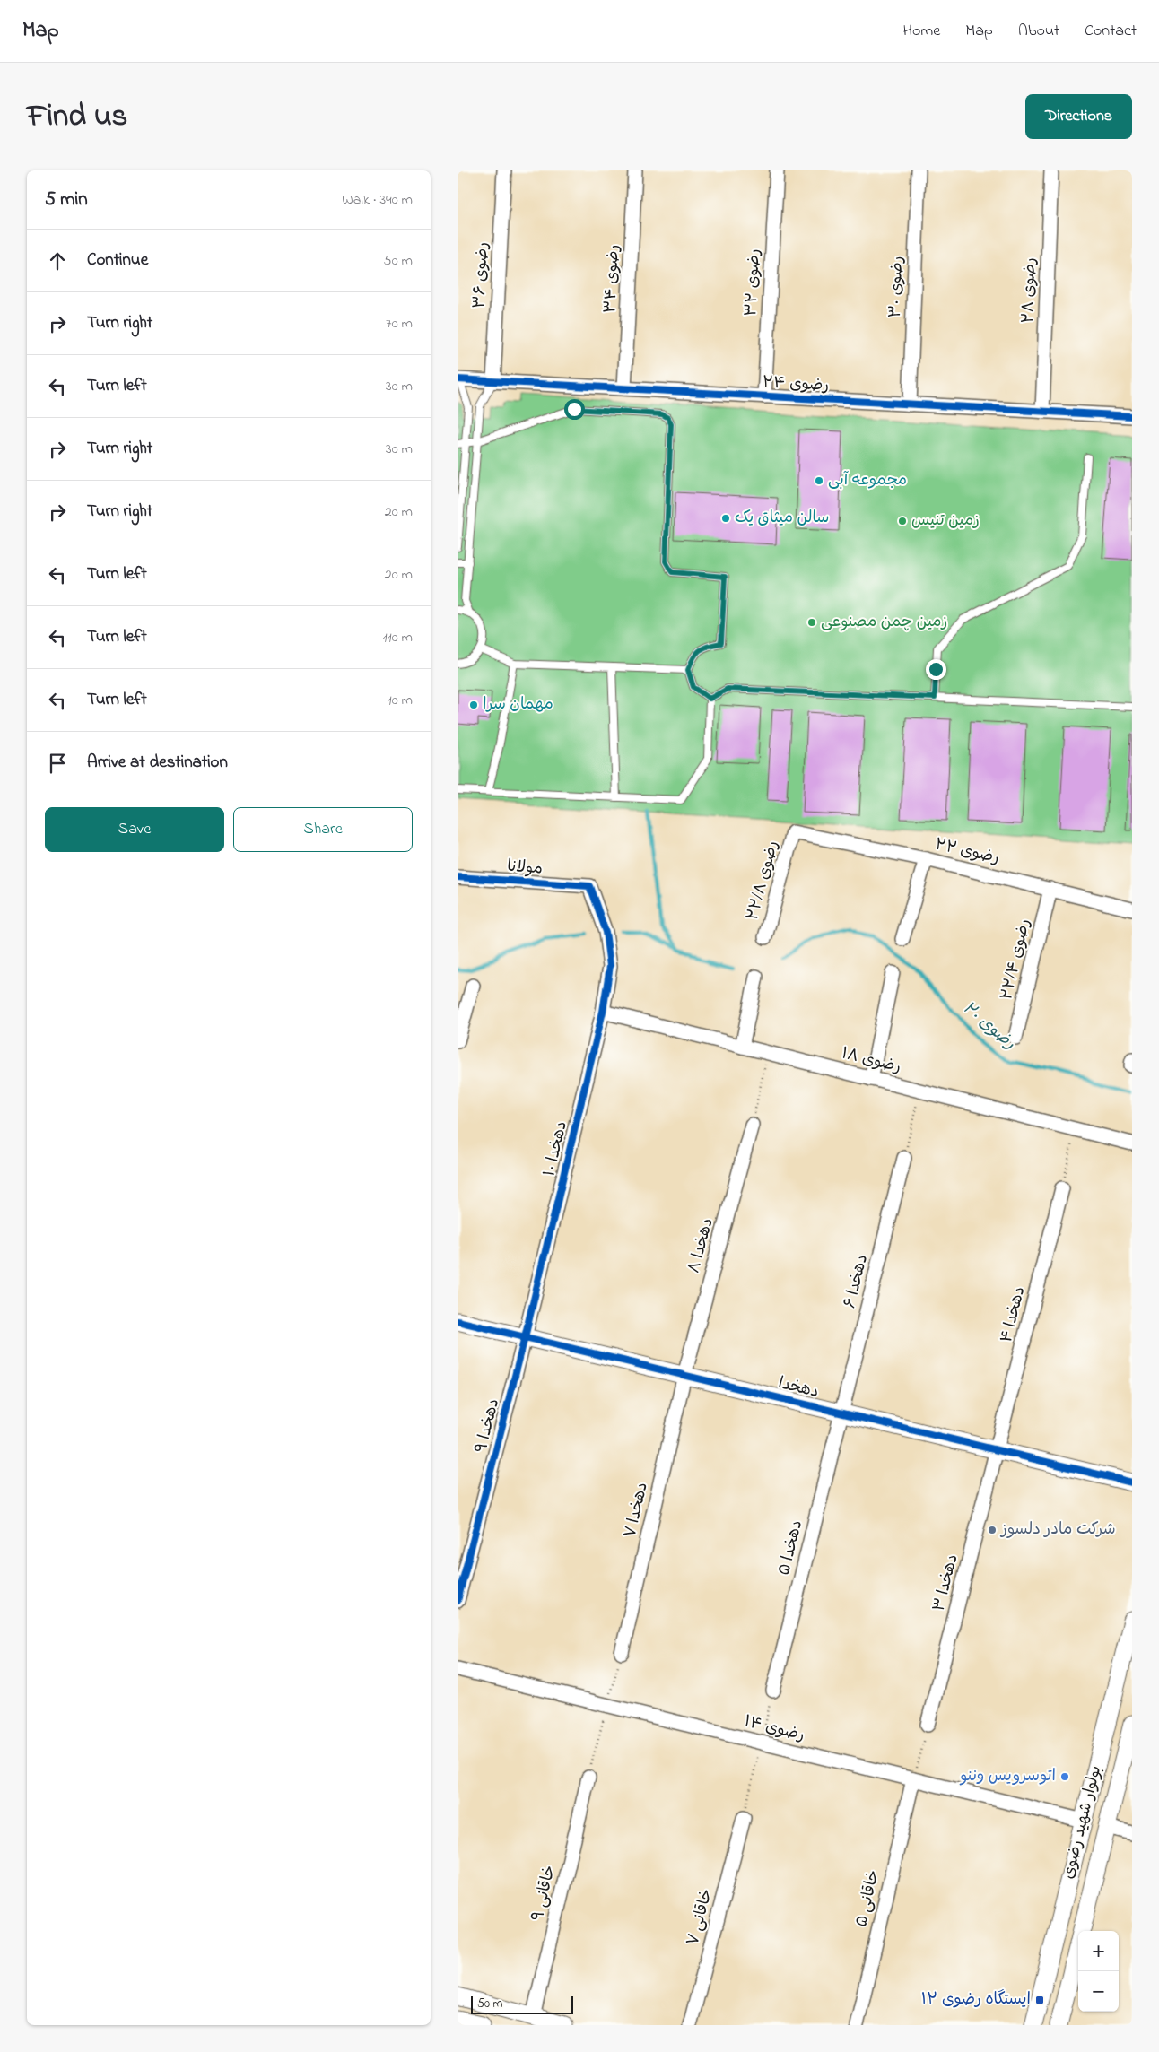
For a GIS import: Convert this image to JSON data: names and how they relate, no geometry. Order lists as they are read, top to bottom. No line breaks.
{"streets":{"street":["رضوی ۳۶","رضوی ۳۴","رضوی ۳۲","رضوی ۳۰","رضوی ۲۸","رضوی ۲۴","رضوی ۲۲","مولانا","رضوی ۲۲/۸","رضوی ۲۲/۴","رضوی ۱۸","دهخدا ۱۰","دهخدا ۸","دهخدا ۶","دهخدا ۴","دهخدا","دهخدا ۹","دهخدا ۷","دهخدا ۵","دهخدا ۳","رضوی ۱۴","بولوار شهید رضوی","خاقانی ۹","خاقانی ۵","خاقانی ۷"]},"crossings":[["رضوی ۳۶","رضوی ۲۴"],["رضوی ۳۴","رضوی ۲۴"],["رضوی ۳۲","رضوی ۲۴"],["رضوی ۳۰","رضوی ۲۴"],["رضوی ۲۸","رضوی ۲۴"],["رضوی ۲۲","رضوی ۲۲/۸"],["رضوی ۲۲","رضوی ۲۲/۴"],["مولانا","دهخدا ۱۰"],["رضوی ۱۸","دهخدا ۱۰"],["دهخدا ۱۰","دهخدا"],["دهخدا ۱۰","دهخدا ۹"],["دهخدا ۸","دهخدا"],["دهخدا ۸","دهخدا ۷"],["دهخدا ۶","دهخدا"],["دهخدا ۶","دهخدا ۵"],["دهخدا ۴","دهخدا"],["دهخدا ۴","دهخدا ۳"],["دهخدا","دهخدا ۹"],["دهخدا","دهخدا ۷"],["دهخدا","دهخدا ۵"],["دهخدا","دهخدا ۳"],["رضوی ۱۴","بولوار شهید رضوی"],["رضوی ۱۴","خاقانی ۵"]],"water":["رضوی ۲۰"],"places":{"other":["مجموعه آبی","سالن میثاق یک","زمین تنیس","زمین چمن مصنوعی","مهمان سرا","شرکت مادر دلسوز","اتوسرویس وننو"],"transit":["ایستگاه رضوی ۱۲"]},"scale_bar":"50 m","page":{"header":"Map","nav":["Home","Map","About","Contact"],"title":"Find us","buttons":["Directions",["Save","Share"]],"heading":["5 min","Walk · 340 m"],"list":[["Continue","50 m"],["Turn right","70 m"],["Turn left","30 m"],["Turn right","30 m"],["Turn right","20 m"],["Turn left","20 m"],["Turn left","110 m"],["Turn left","10 m"],"Arrive at destination"],"map_buttons":["+","−"],"scale":"50 m"}}
